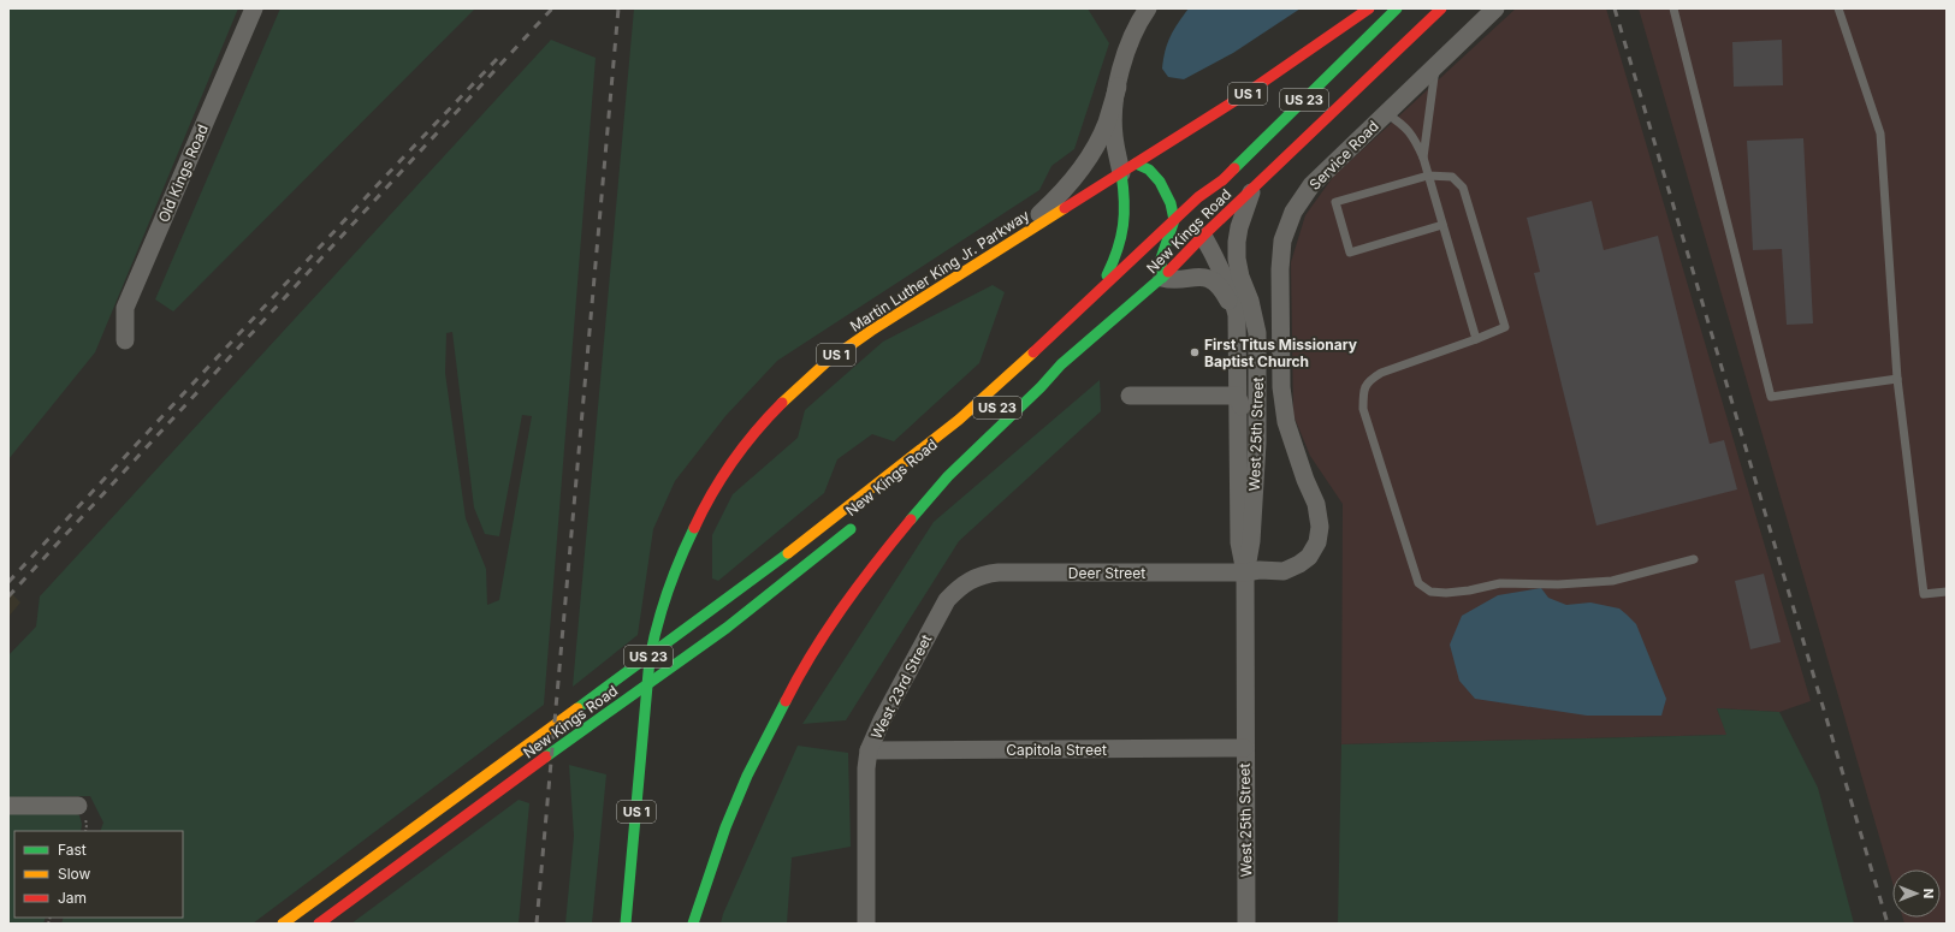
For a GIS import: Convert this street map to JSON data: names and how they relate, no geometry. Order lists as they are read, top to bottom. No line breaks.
{"streets":{"main road":["US 1","US 23","New Kings Road","Martin Luther King Jr. Parkway"],"street":["Service Road","Old Kings Road","West 25th Street","Deer Street","West 23rd Street","Capitola Street"]},"crossings":[["Service Road","West 25th Street"],["Service Road","Deer Street"],["New Kings Road","West 25th Street"],["West 25th Street","Deer Street"],["West 25th Street","Capitola Street"],["Deer Street","West 23rd Street"],["West 23rd Street","Capitola Street"]],"places":["First Titus Missionary Baptist Church"],"legend":["Fast","Slow","Jam"],"north":"right"}
